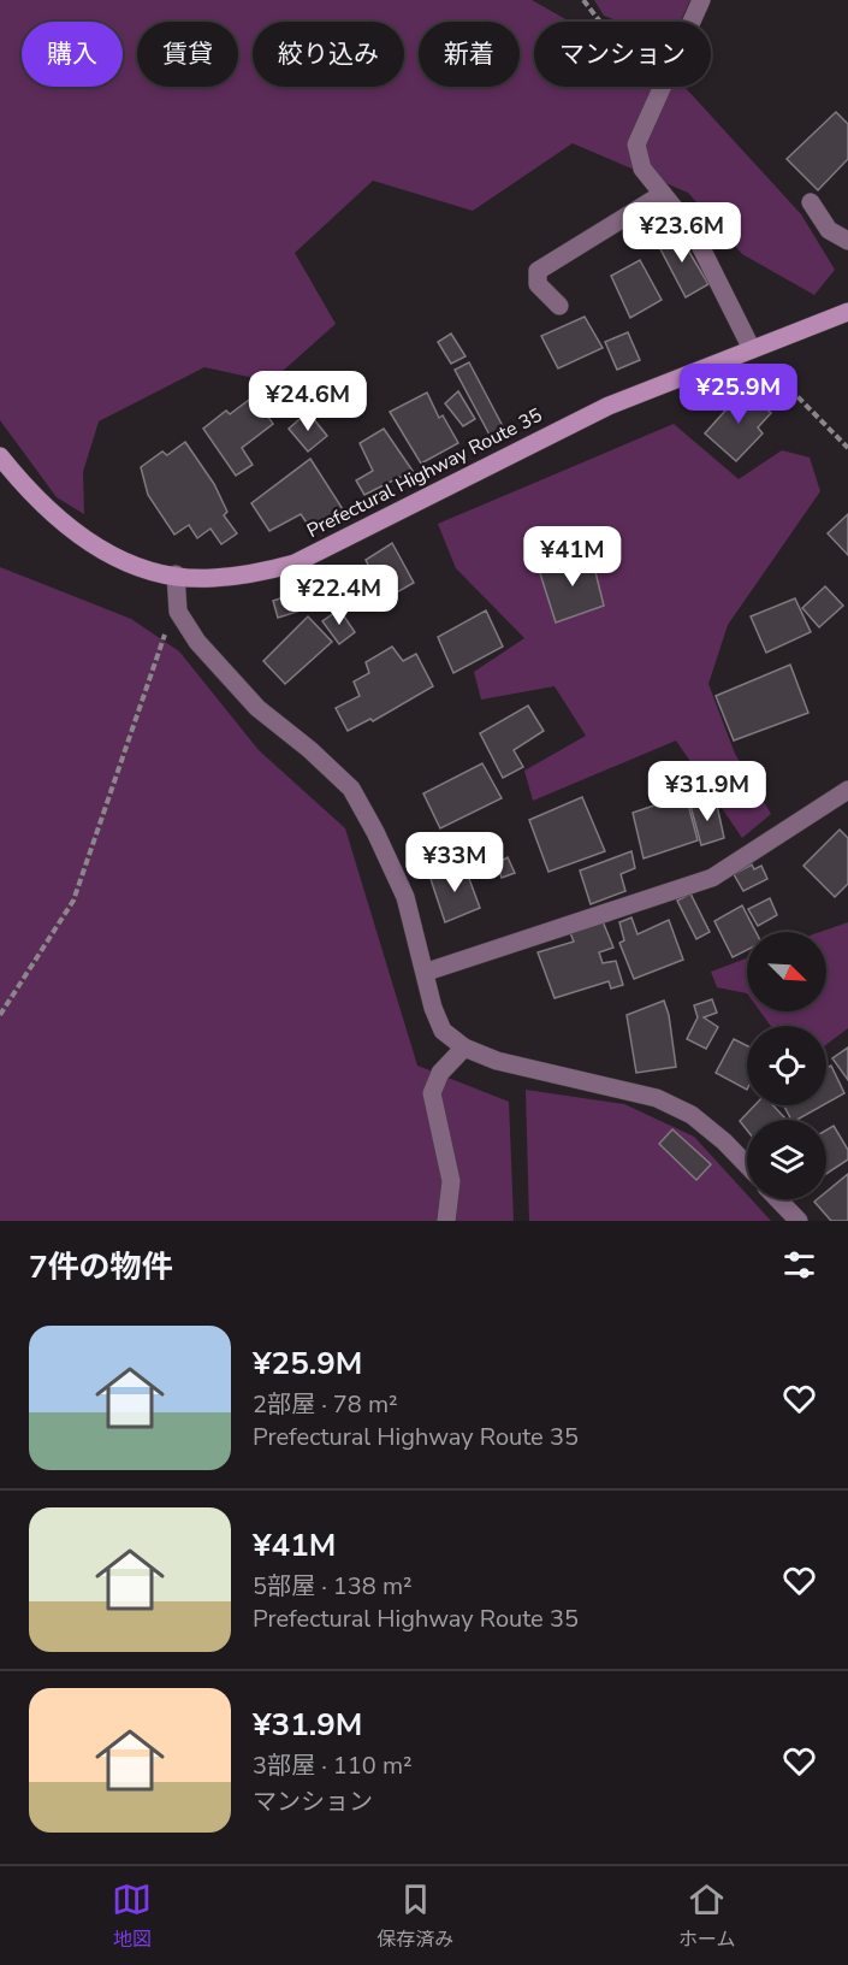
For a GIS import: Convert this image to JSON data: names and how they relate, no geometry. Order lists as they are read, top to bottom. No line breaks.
{"streets":{"main road":["Prefectural Highway Route 35"]},"north":"bottom right","page":{"chip":["購入","賃貸","絞り込み","新着","マンション"],"price":["¥23.6M","¥25.9M","¥24.6M","¥41M","¥22.4M","¥31.9M","¥33M"],"heading":"7件の物件","list":[{"name":"¥25.9M","note":"2部屋 · 78 m² · Prefectural Highway Route 35"},{"name":"¥41M","note":"5部屋 · 138 m² · Prefectural Highway Route 35"},{"name":"¥31.9M","note":"3部屋 · 110 m² · マンション"}],"tabs":["地図","保存済み","ホーム"]}}
